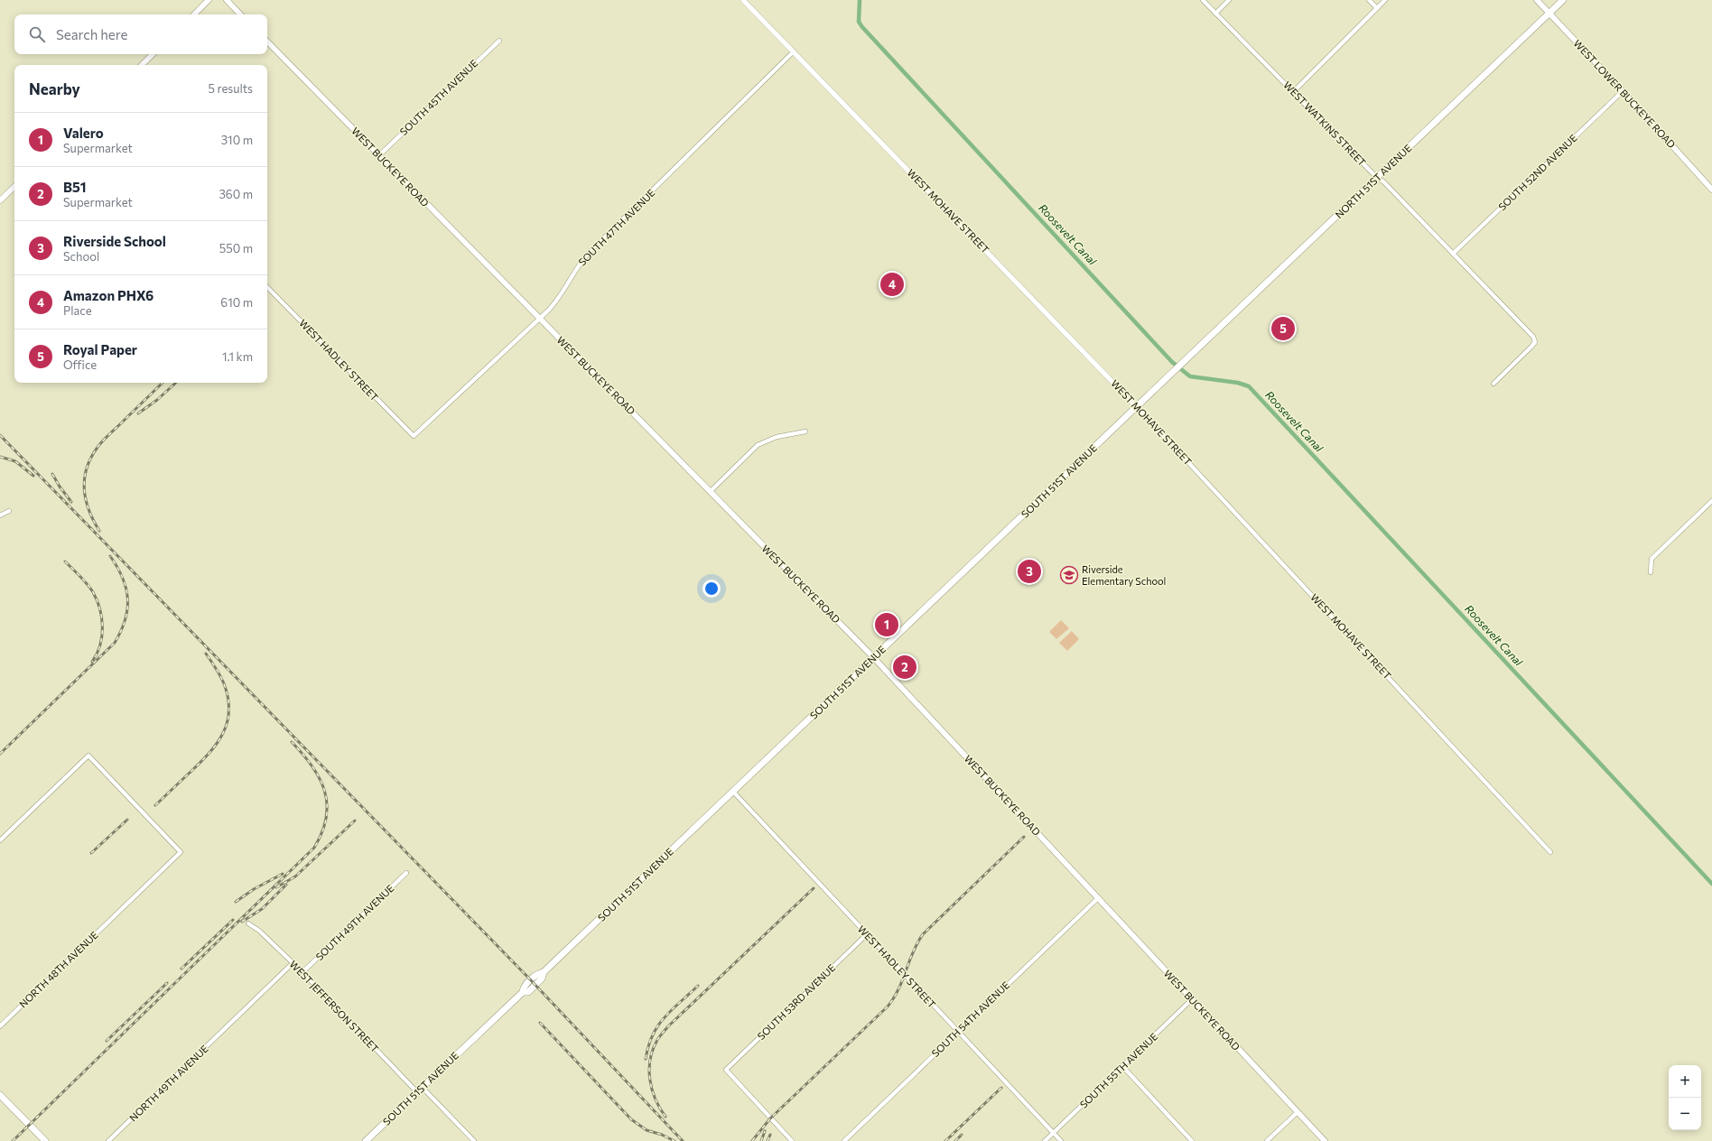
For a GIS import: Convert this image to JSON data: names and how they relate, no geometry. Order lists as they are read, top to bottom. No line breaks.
{"streets":{"main road":["WEST LOWER BUCKEYE ROAD","WEST BUCKEYE ROAD","NORTH 51ST AVENUE","SOUTH 51ST AVENUE"],"street":["SOUTH 45TH AVENUE","WEST WATKINS STREET","SOUTH 52ND AVENUE","WEST MOHAVE STREET","SOUTH 47TH AVENUE","WEST HADLEY STREET","SOUTH 49TH AVENUE","NORTH 48TH AVENUE","SOUTH 53RD AVENUE","WEST JEFFERSON STREET","SOUTH 54TH AVENUE","SOUTH 55TH AVENUE","NORTH 49TH AVENUE"]},"crossings":[["WEST LOWER BUCKEYE ROAD","SOUTH 52ND AVENUE"],["WEST LOWER BUCKEYE ROAD","NORTH 51ST AVENUE"],["SOUTH 45TH AVENUE","WEST BUCKEYE ROAD"],["WEST WATKINS STREET","SOUTH 52ND AVENUE"],["WEST WATKINS STREET","NORTH 51ST AVENUE"],["WEST BUCKEYE ROAD","SOUTH 47TH AVENUE"],["WEST BUCKEYE ROAD","SOUTH 51ST AVENUE"],["WEST BUCKEYE ROAD","SOUTH 54TH AVENUE"],["WEST BUCKEYE ROAD","SOUTH 55TH AVENUE"],["NORTH 51ST AVENUE","SOUTH 51ST AVENUE"],["WEST MOHAVE STREET","SOUTH 47TH AVENUE"],["WEST MOHAVE STREET","SOUTH 51ST AVENUE"],["SOUTH 47TH AVENUE","WEST HADLEY STREET"],["WEST HADLEY STREET","SOUTH 51ST AVENUE"],["WEST HADLEY STREET","SOUTH 53RD AVENUE"],["WEST HADLEY STREET","SOUTH 54TH AVENUE"],["WEST HADLEY STREET","SOUTH 55TH AVENUE"],["SOUTH 51ST AVENUE","WEST JEFFERSON STREET"],["SOUTH 49TH AVENUE","WEST JEFFERSON STREET"],["WEST JEFFERSON STREET","NORTH 49TH AVENUE"]],"water":["Roosevelt Canal"],"places":{"school or university":["Riverside Elementary School"]},"page":{"search":"Search here","heading":["Nearby","5 results"],"list":[{"mark":"1","name":"Valero","note":"Supermarket","value":"310 m"},{"mark":"2","name":"B51","note":"Supermarket","value":"360 m"},{"mark":"3","name":"Riverside School","note":"School","value":"550 m"},{"mark":"4","name":"Amazon PHX6","note":"Place","value":"610 m"},{"mark":"5","name":"Royal Paper","note":"Office","value":"1.1 km"}],"pins":["4","5","3","1","2"],"map_buttons":["+","−"]}}
